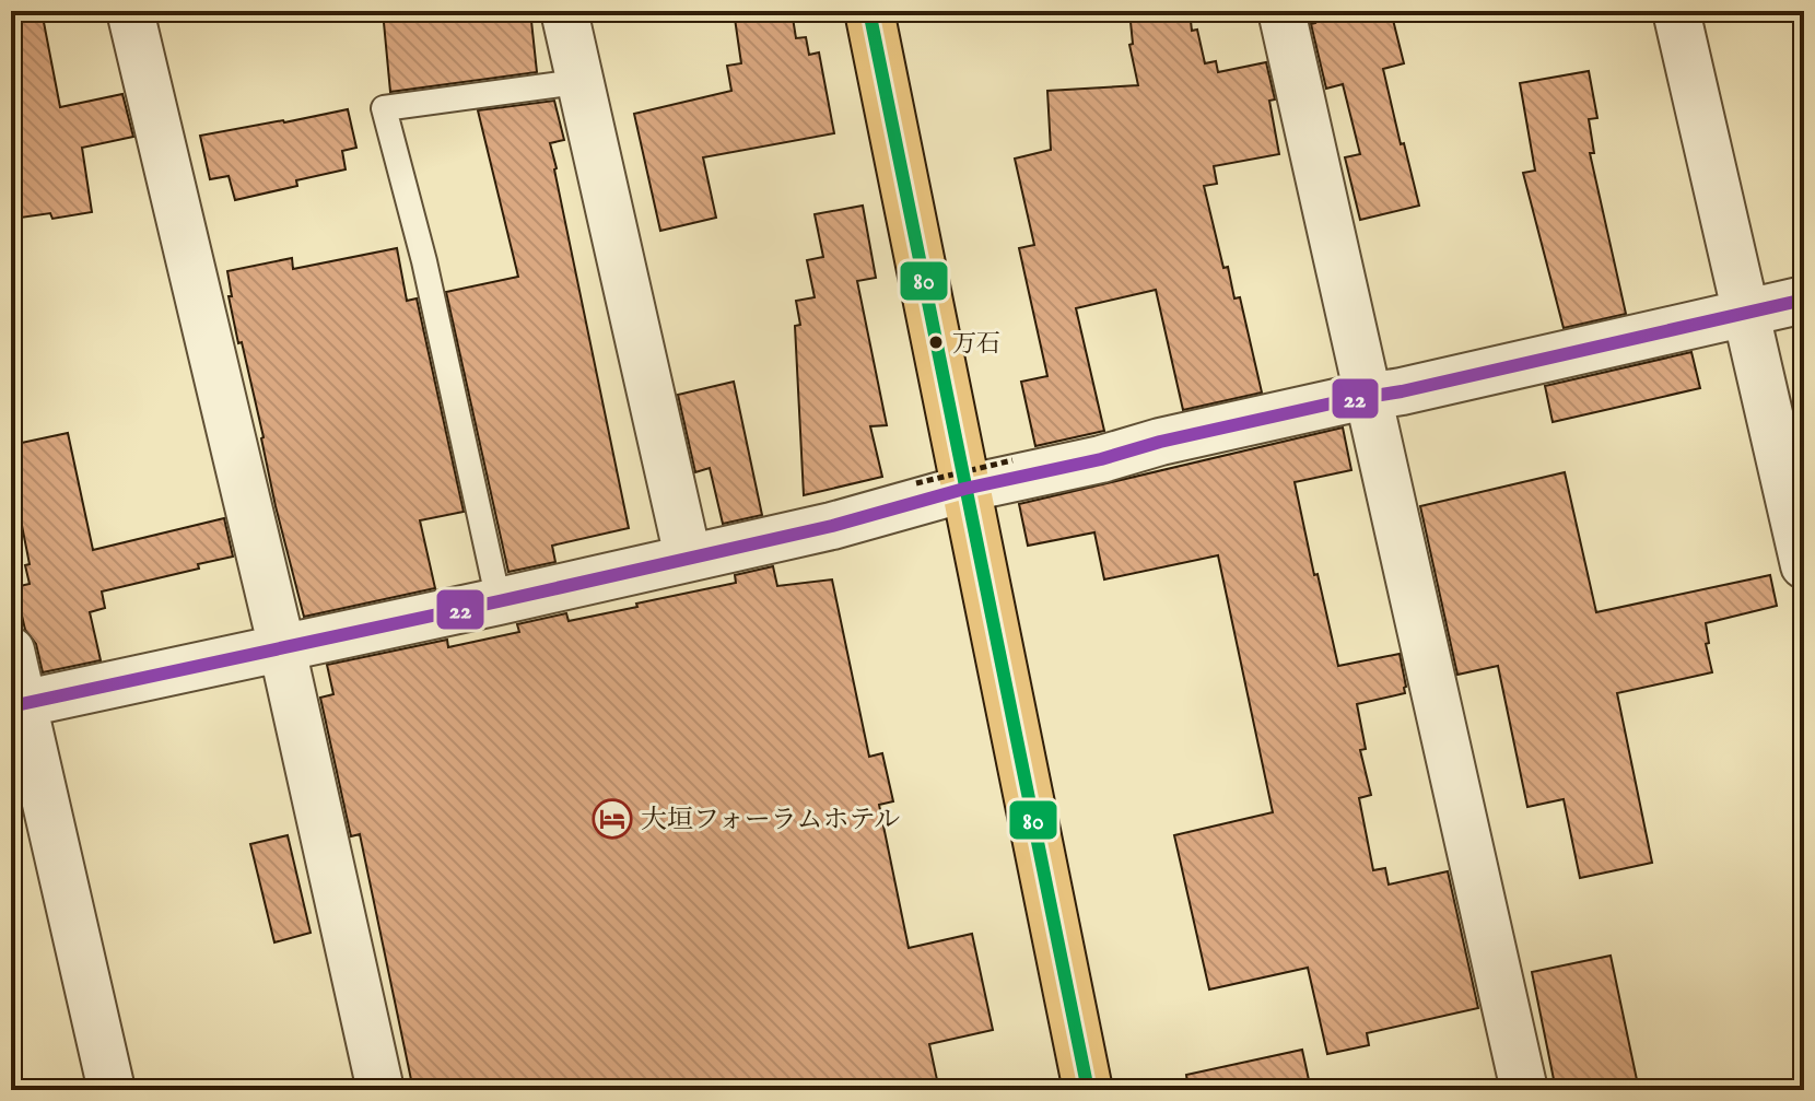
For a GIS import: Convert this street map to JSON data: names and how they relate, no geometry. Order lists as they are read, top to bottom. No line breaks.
{"places":{"other":["万石"],"hotel":["大垣フォーラムホテル"]},"lines":["transit line 80","transit line 22"]}
